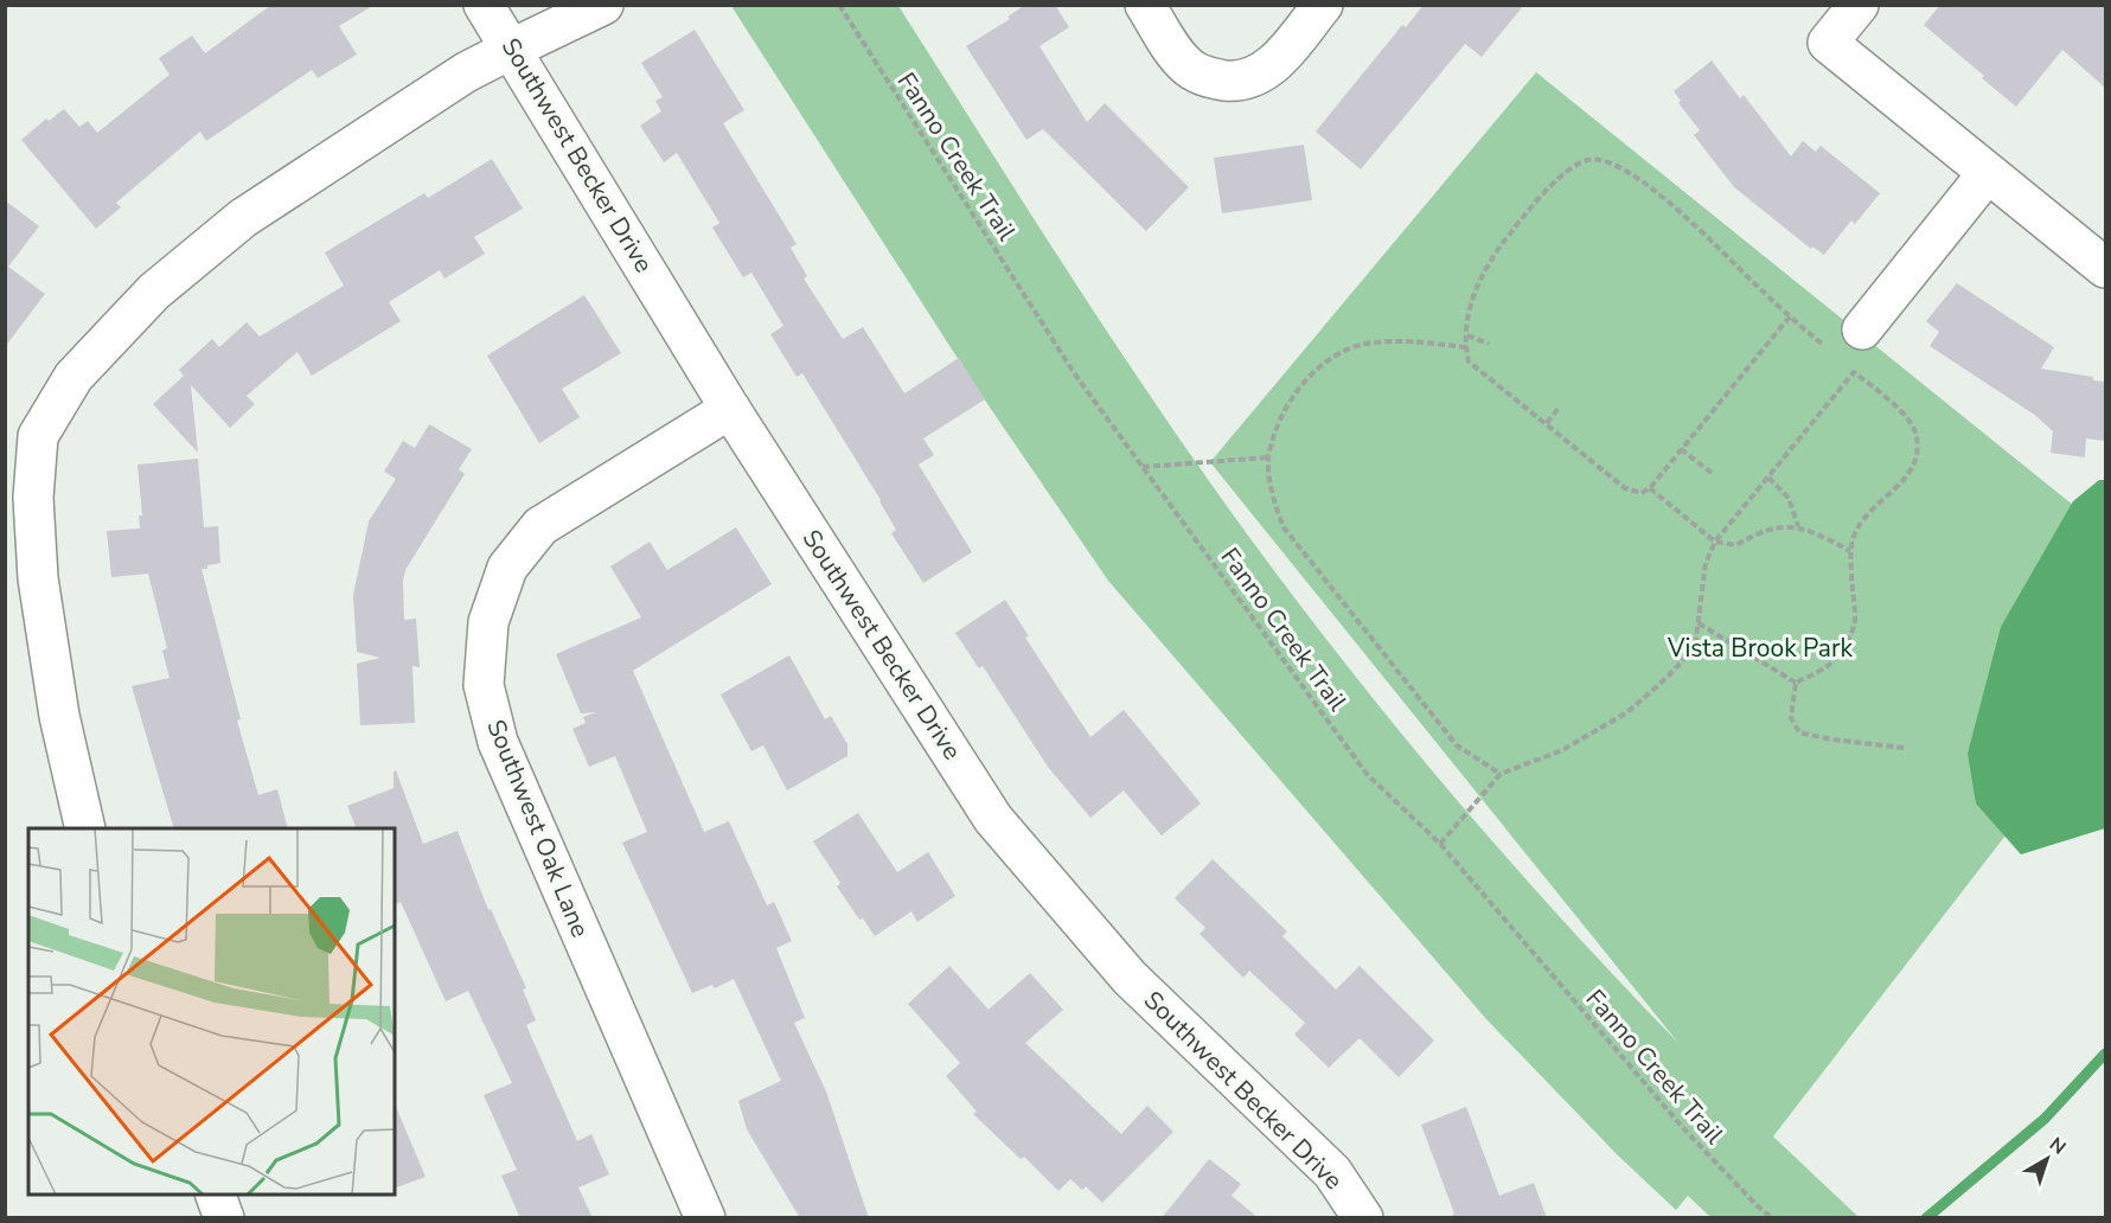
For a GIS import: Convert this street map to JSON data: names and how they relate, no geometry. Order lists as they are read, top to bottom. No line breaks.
{"streets":{"street":["Southwest Becker Drive","Southwest Oak Lane"],"path":["Fanno Creek Trail"]},"crossings":[["Southwest Becker Drive","Southwest Oak Lane"]],"parks":["Vista Brook Park"],"north":"top right"}
